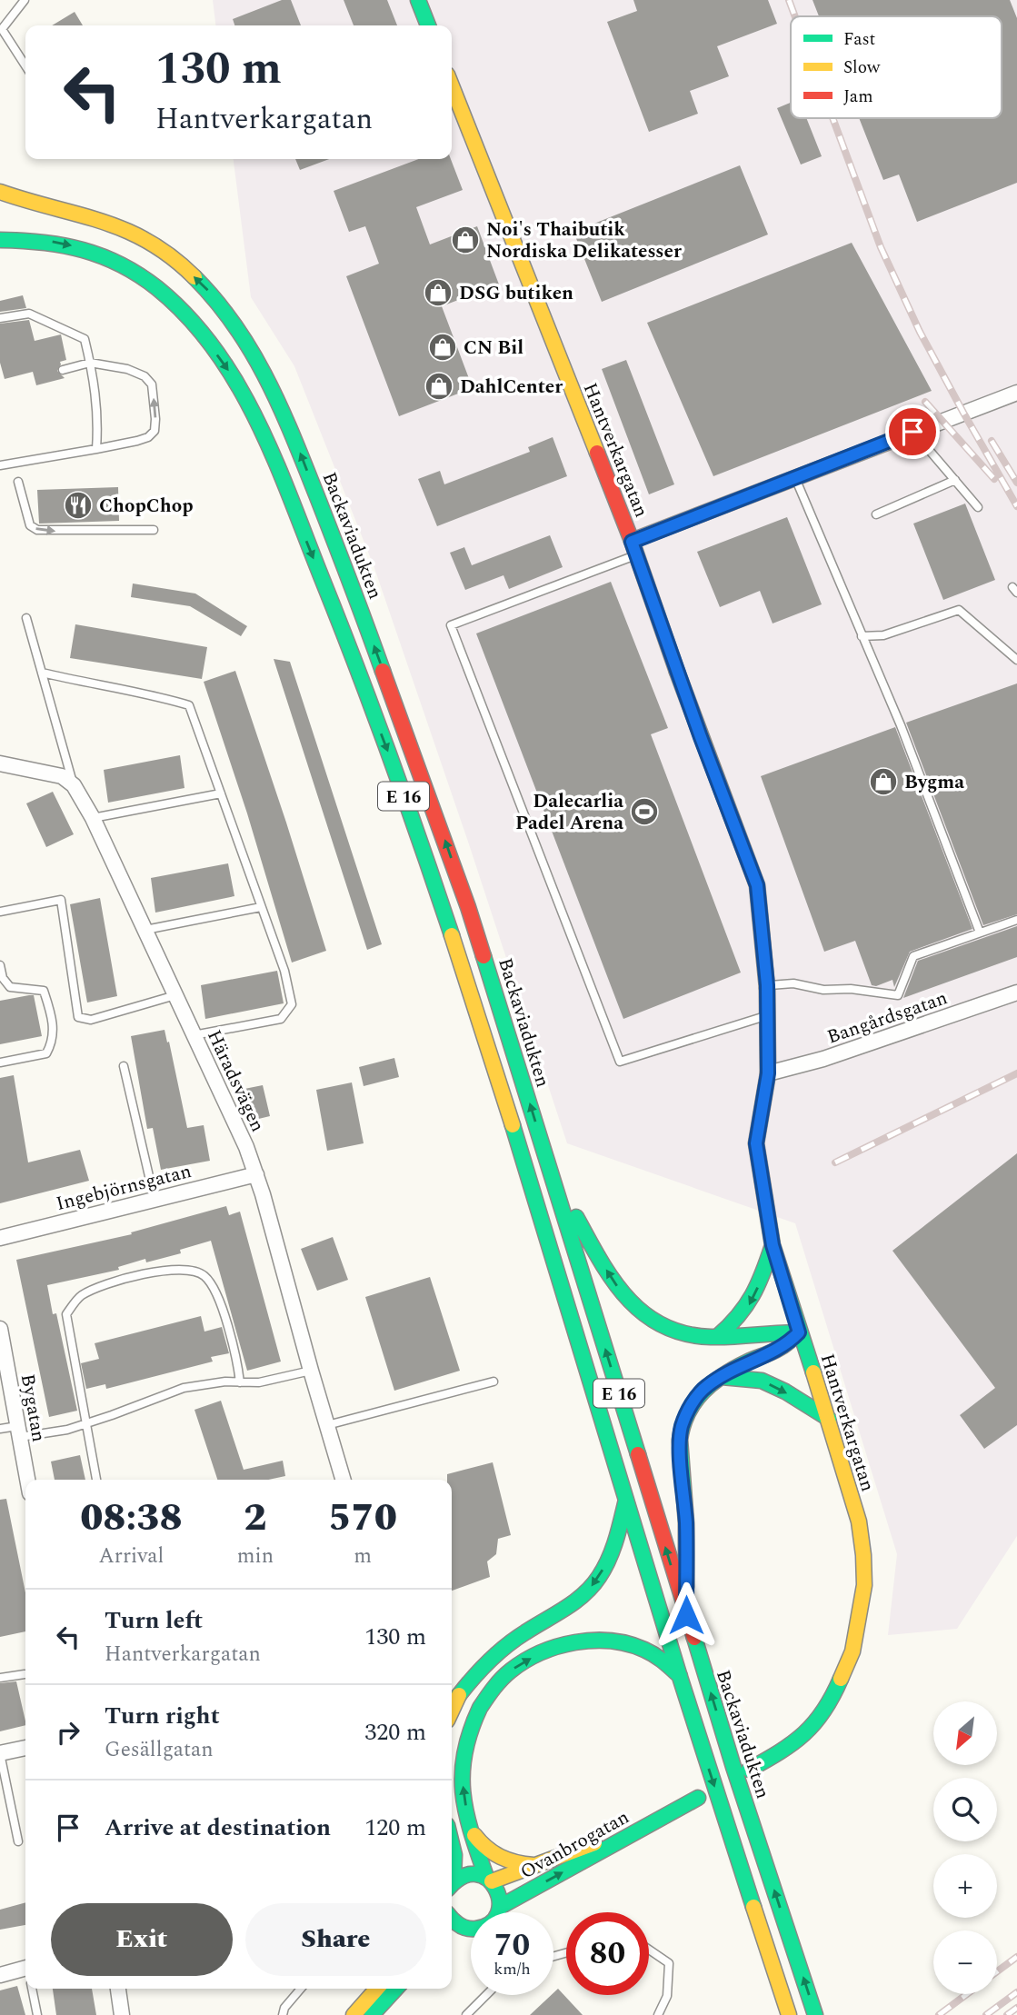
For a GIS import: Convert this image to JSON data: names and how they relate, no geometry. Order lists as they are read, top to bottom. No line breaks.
{"streets":{"main road":["Hantverkargatan","Backaviadukten","E 16","Ovanbrogatan"],"street":["Bangårdsgatan","Häradsvägen","Ingebjörnsgatan","Bygatan"]},"crossings":[["Hantverkargatan","Bangårdsgatan"],["Häradsvägen","Ingebjörnsgatan"]],"places":{"shop":["Noi's Thaibutik Nordiska Delikatesser","DSG butiken","CN Bil","DahlCenter","Bygma"],"restaurant":["ChopChop"],"sports":["Dalecarlia Padel Arena"]},"legend":["Fast","Slow","Jam"],"north":"bottom left","page":{"turn":["130 m","Hantverkargatan"],"eta":["08:38","Arrival","2","min","570","m"],"list":[{"name":"Turn left","note":"Hantverkargatan","value":"130 m"},{"name":"Turn right","note":"Gesällgatan","value":"320 m"},{"name":"Arrive at destination","value":"120 m"}],"map_buttons":["+","−"],"buttons":["Exit","Share"],"speed":"70 km/h","limit":"80"}}
